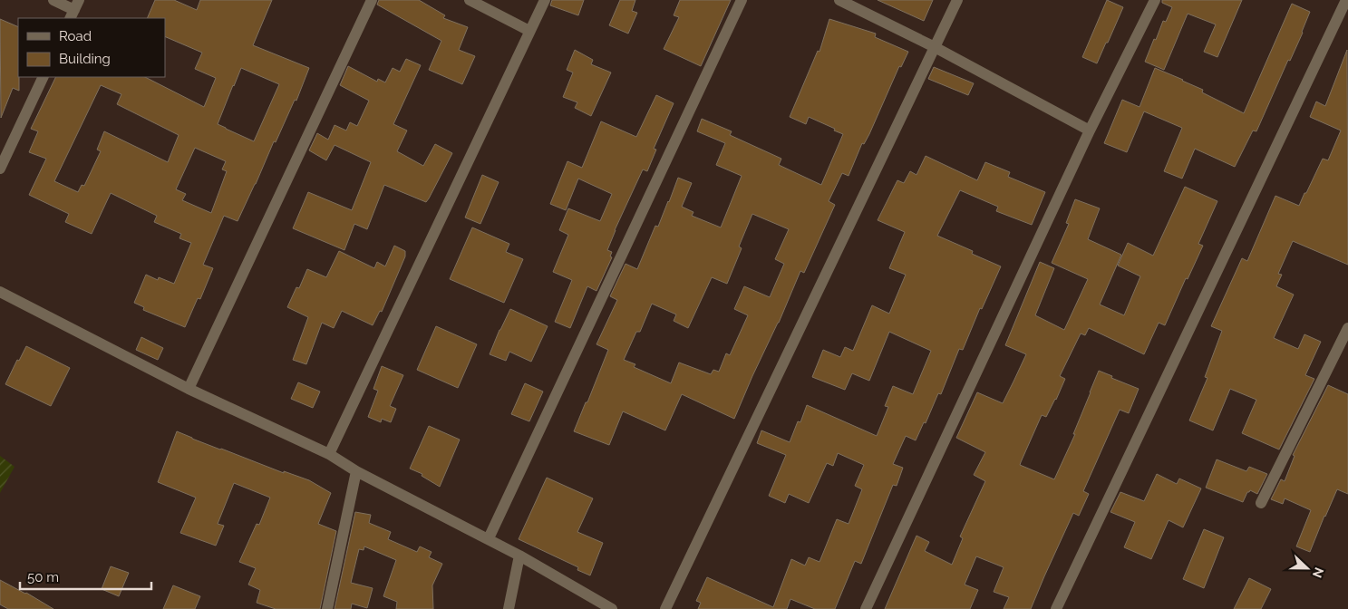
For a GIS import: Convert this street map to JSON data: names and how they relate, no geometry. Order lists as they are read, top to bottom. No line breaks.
{"legend":["Road","Building"],"scale_bar":"50 m","north":"right"}
